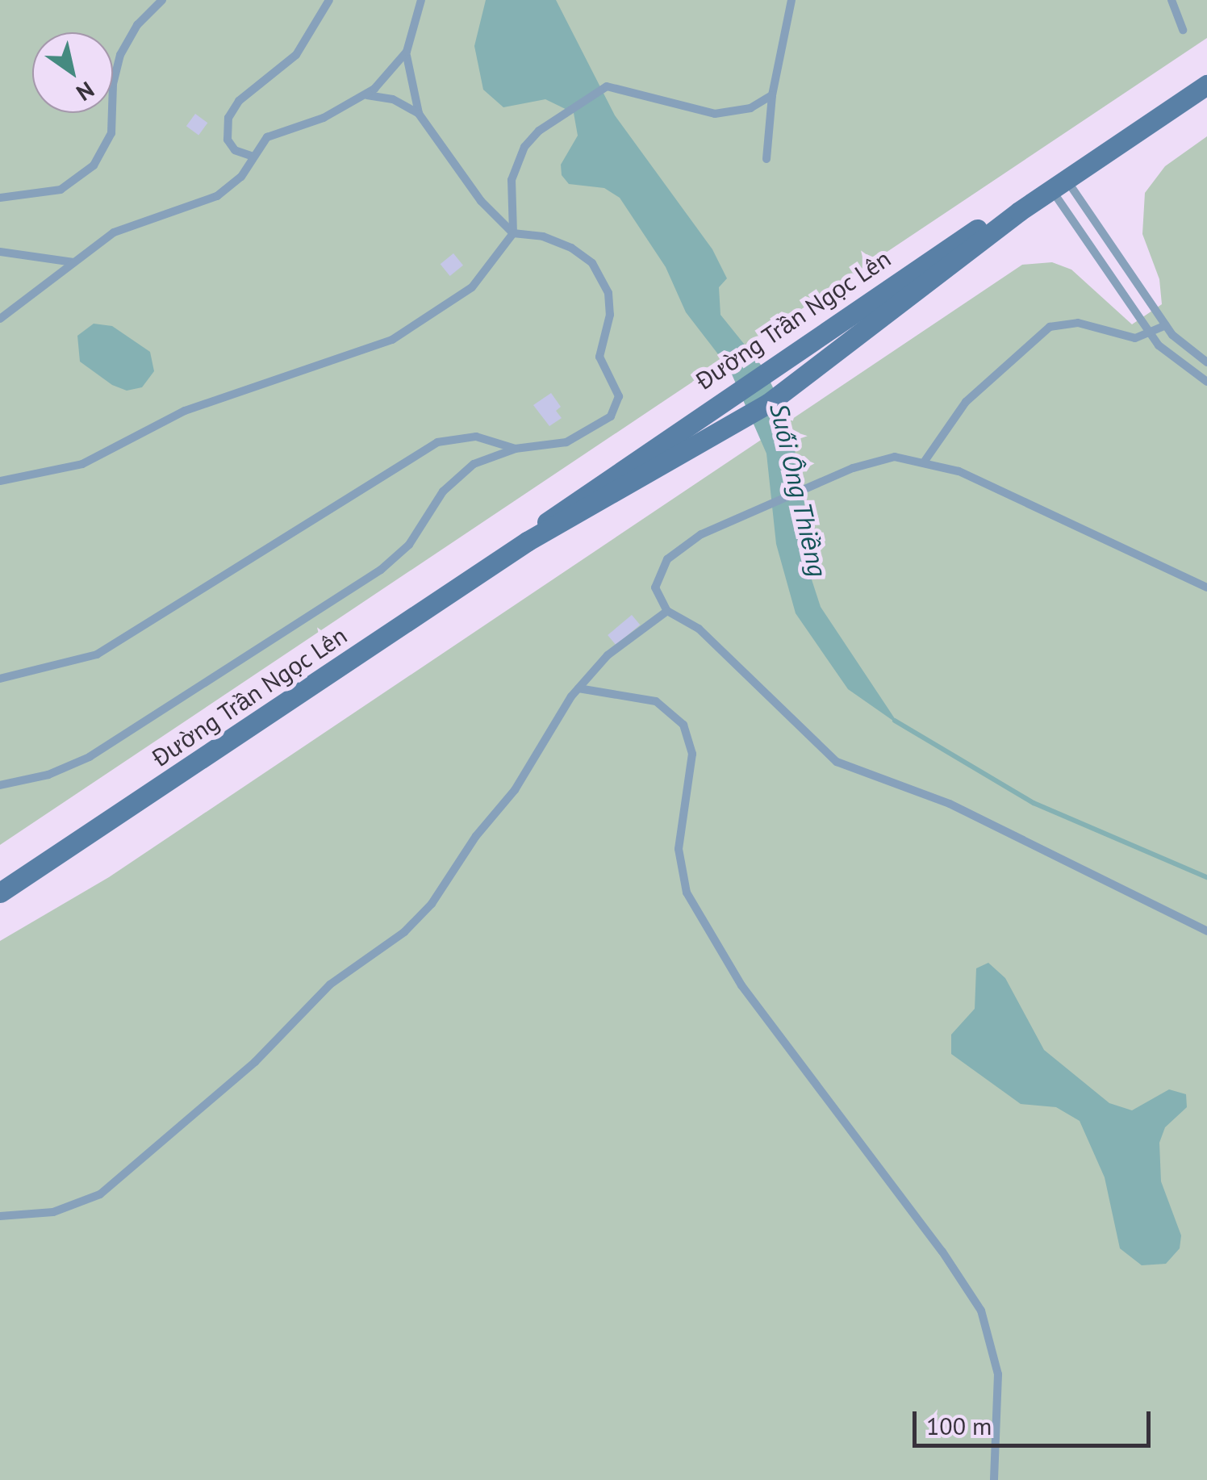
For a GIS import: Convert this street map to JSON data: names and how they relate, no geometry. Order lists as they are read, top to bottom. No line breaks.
{"streets":{"street":["Đường Trần Ngọc Lên"]},"water":["Suối Ông Thiềng"],"scale_bar":"100 m","north":"bottom right"}
